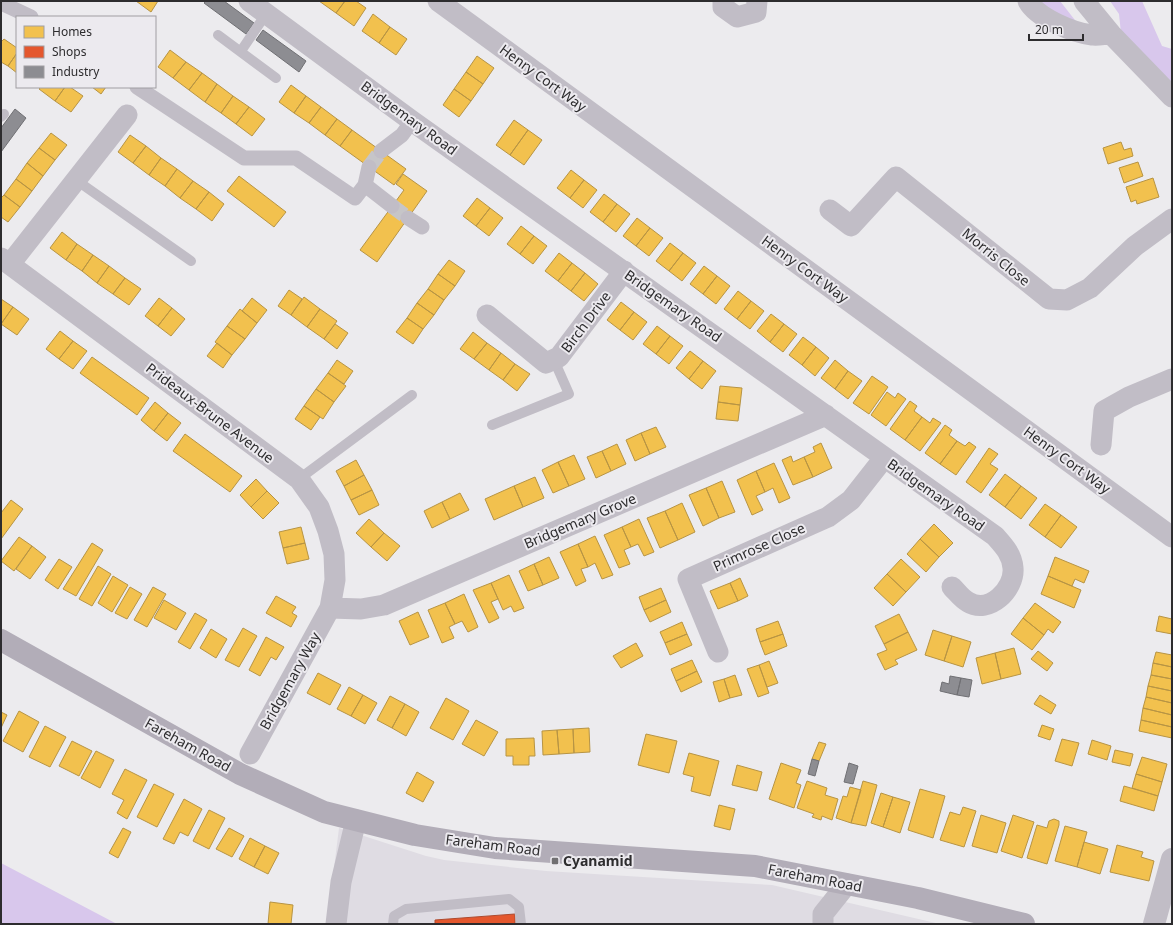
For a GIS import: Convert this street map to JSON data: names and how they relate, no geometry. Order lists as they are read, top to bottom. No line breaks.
{"streets":{"main road":["Fareham Road"],"street":["Henry Cort Way","Bridgemary Road","Morris Close","Birch Drive","Prideaux-Brune Avenue","Bridgemary Grove","Primrose Close","Bridgemary Way"]},"crossings":[["Bridgemary Road","Birch Drive"],["Bridgemary Road","Bridgemary Grove"],["Bridgemary Road","Primrose Close"],["Prideaux-Brune Avenue","Bridgemary Grove"],["Prideaux-Brune Avenue","Bridgemary Way"],["Bridgemary Grove","Bridgemary Way"]],"places":{"transit":["Cyanamid"]},"legend":["Homes","Shops","Industry"],"scale_bar":"20 m"}
